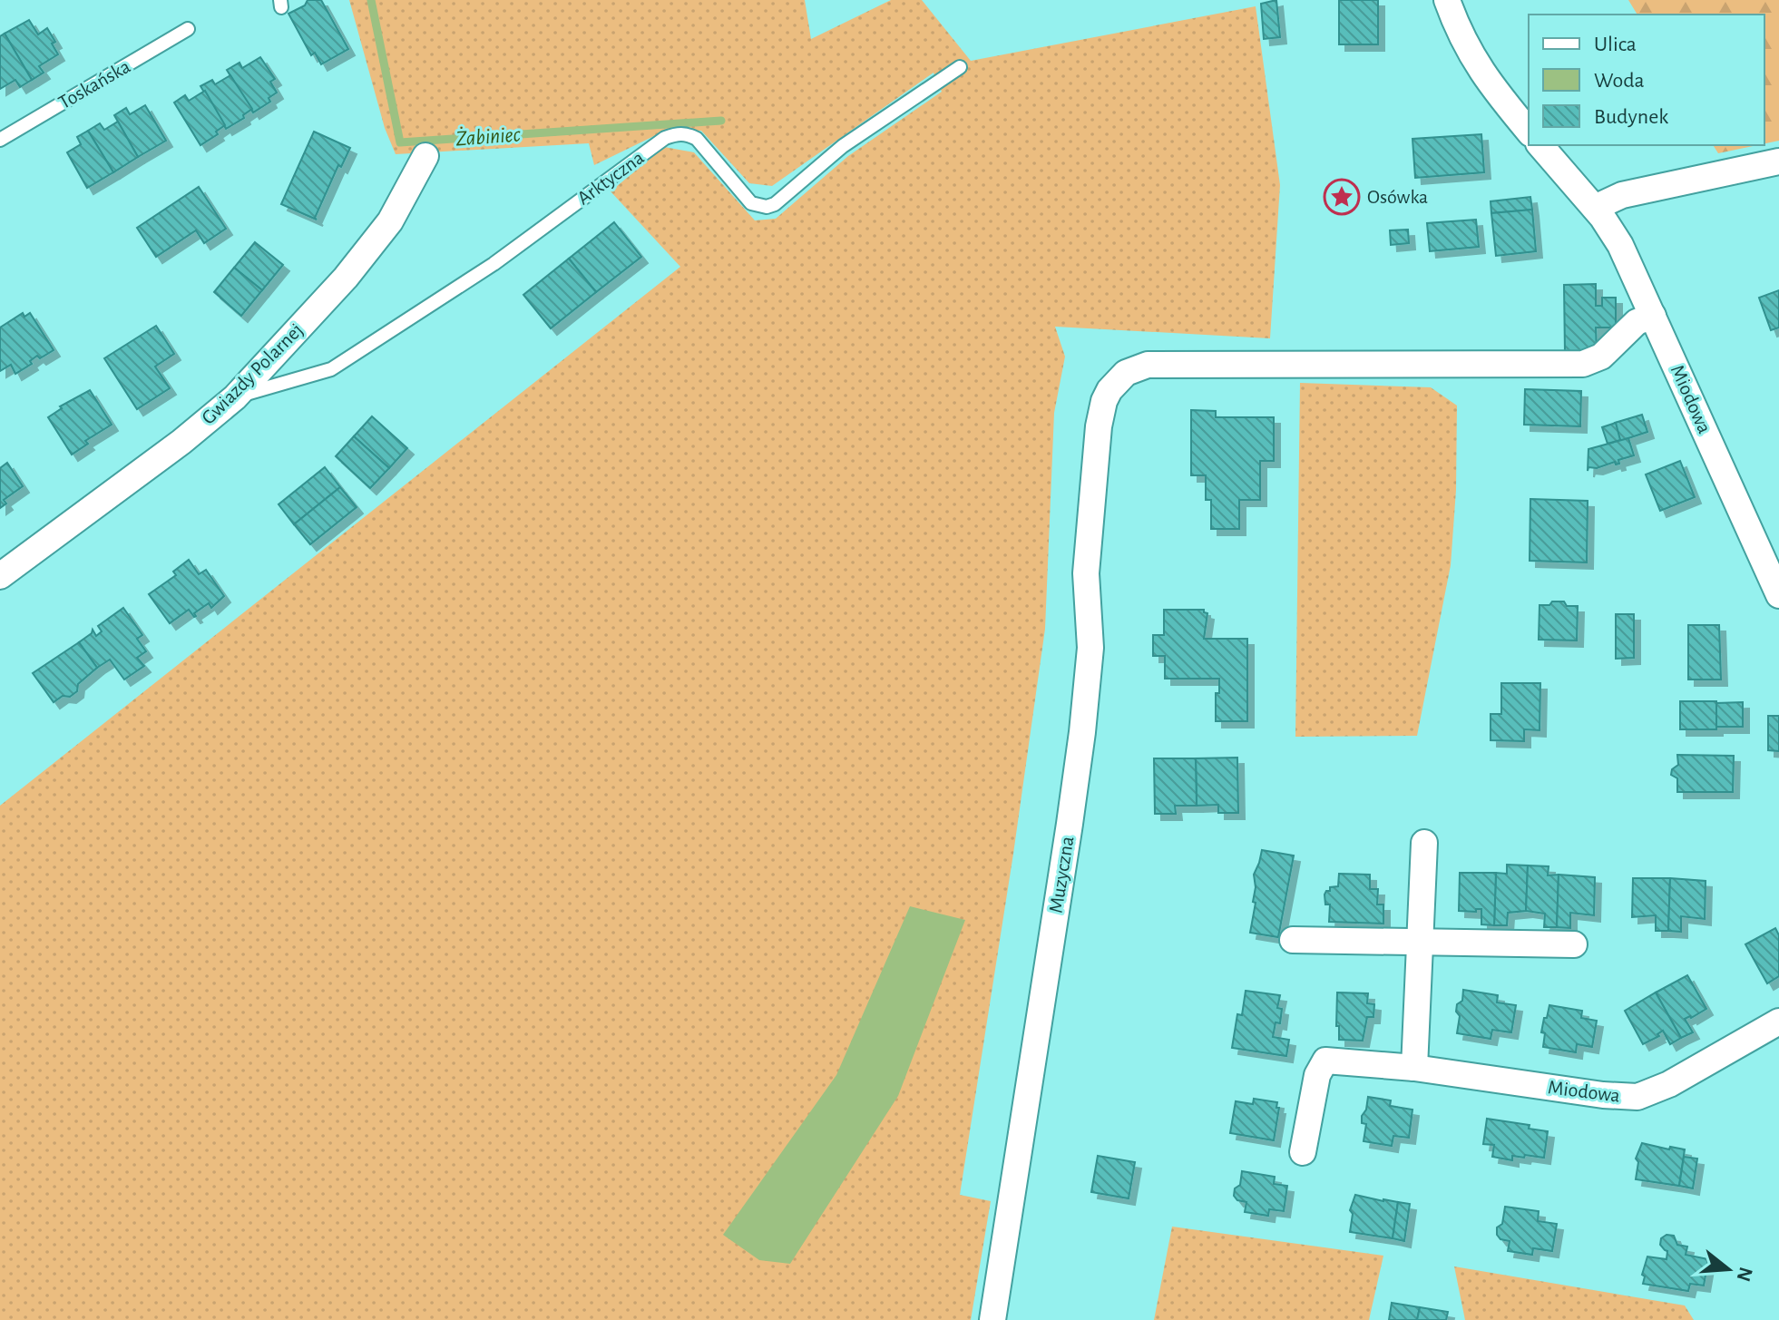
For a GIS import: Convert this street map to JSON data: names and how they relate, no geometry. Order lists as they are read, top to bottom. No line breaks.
{"streets":{"street":["Gwiazdy Polarnej","Miodowa","Muzyczna"],"lane":["Toskańska","Arktyczna"]},"crossings":[["Arktyczna","Gwiazdy Polarnej"],["Miodowa","Muzyczna"]],"water":["Żabiniec"],"places":{"place":["Osówka"]},"legend":["Ulica","Woda","Budynek"],"north":"right"}
